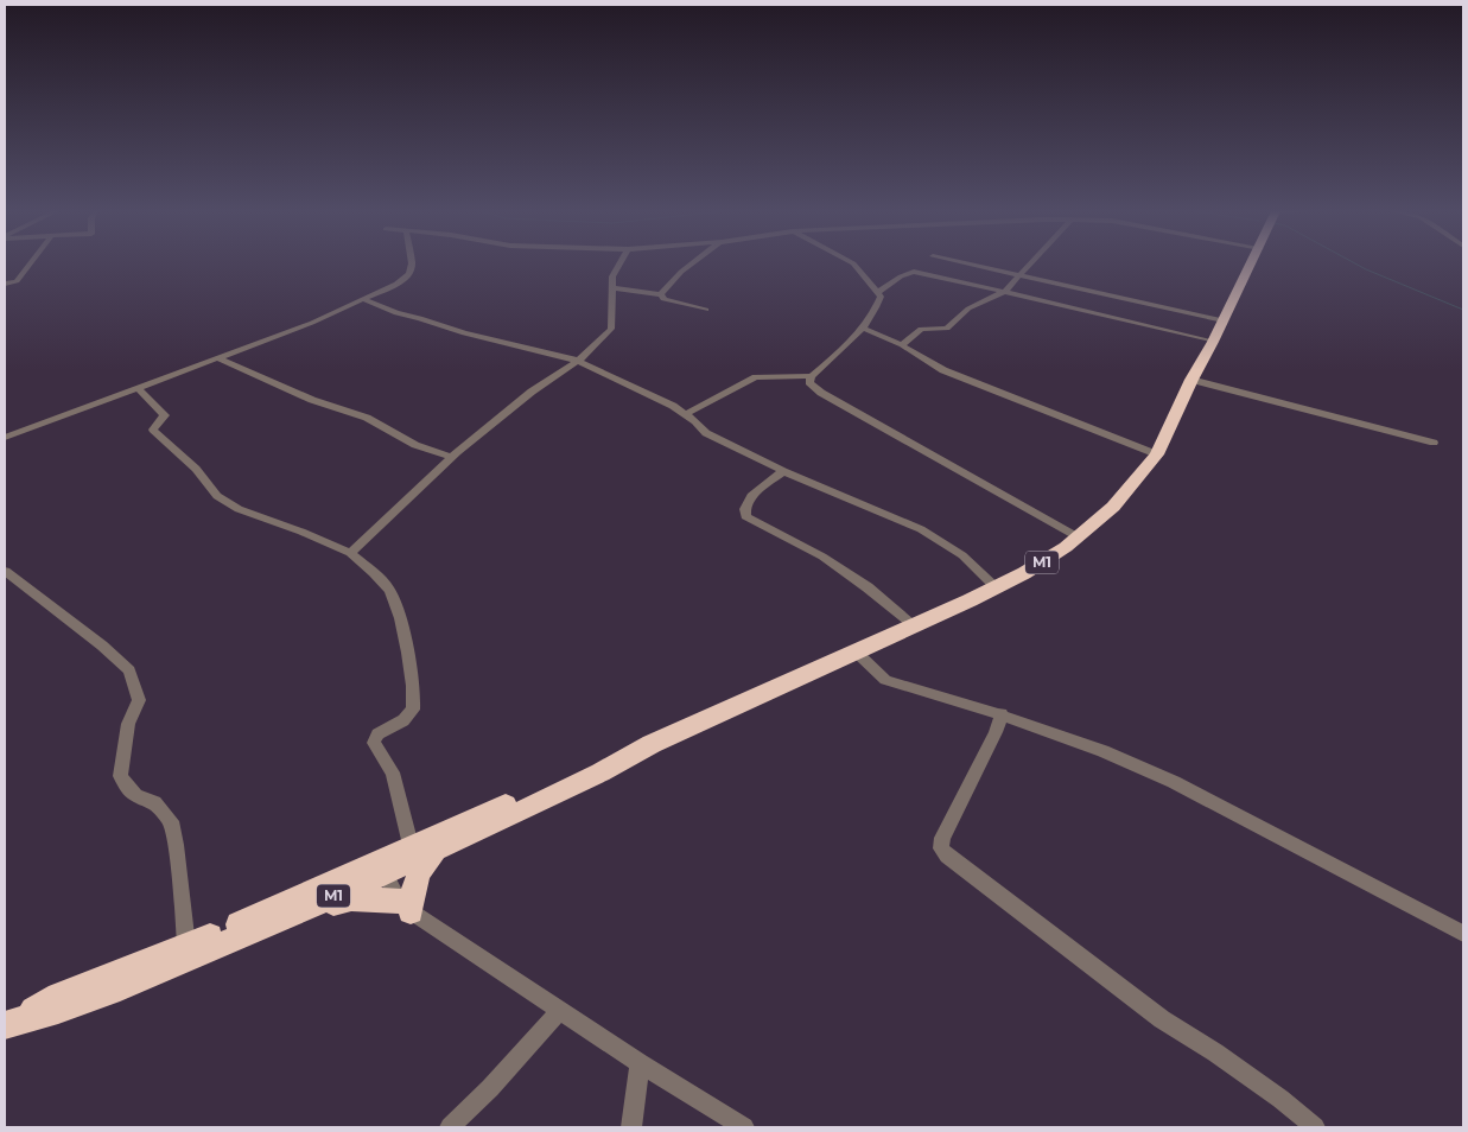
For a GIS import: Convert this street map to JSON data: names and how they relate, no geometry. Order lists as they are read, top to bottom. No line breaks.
{"streets":{"highway":["M1"]}}
